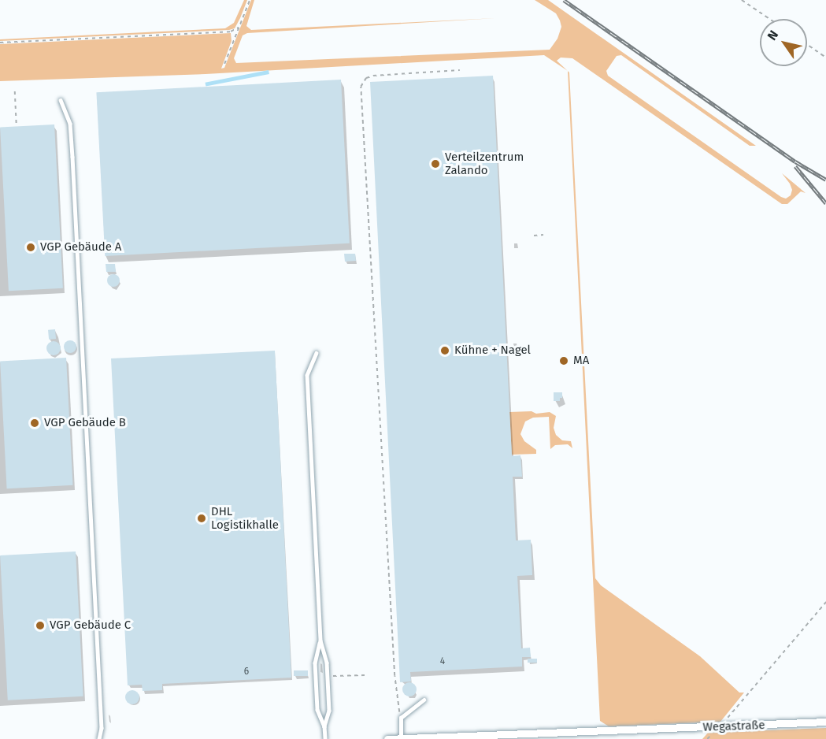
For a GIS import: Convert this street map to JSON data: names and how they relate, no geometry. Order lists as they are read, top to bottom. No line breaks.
{"streets":{"street":["Wegastraße"]},"places":["Verteilzentrum Zalando","VGP Gebäude A","Kühne + Nagel","MA","VGP Gebäude B","DHL Logistikhalle","VGP Gebäude C"],"house_numbers":["4","6"],"north":"top left"}
